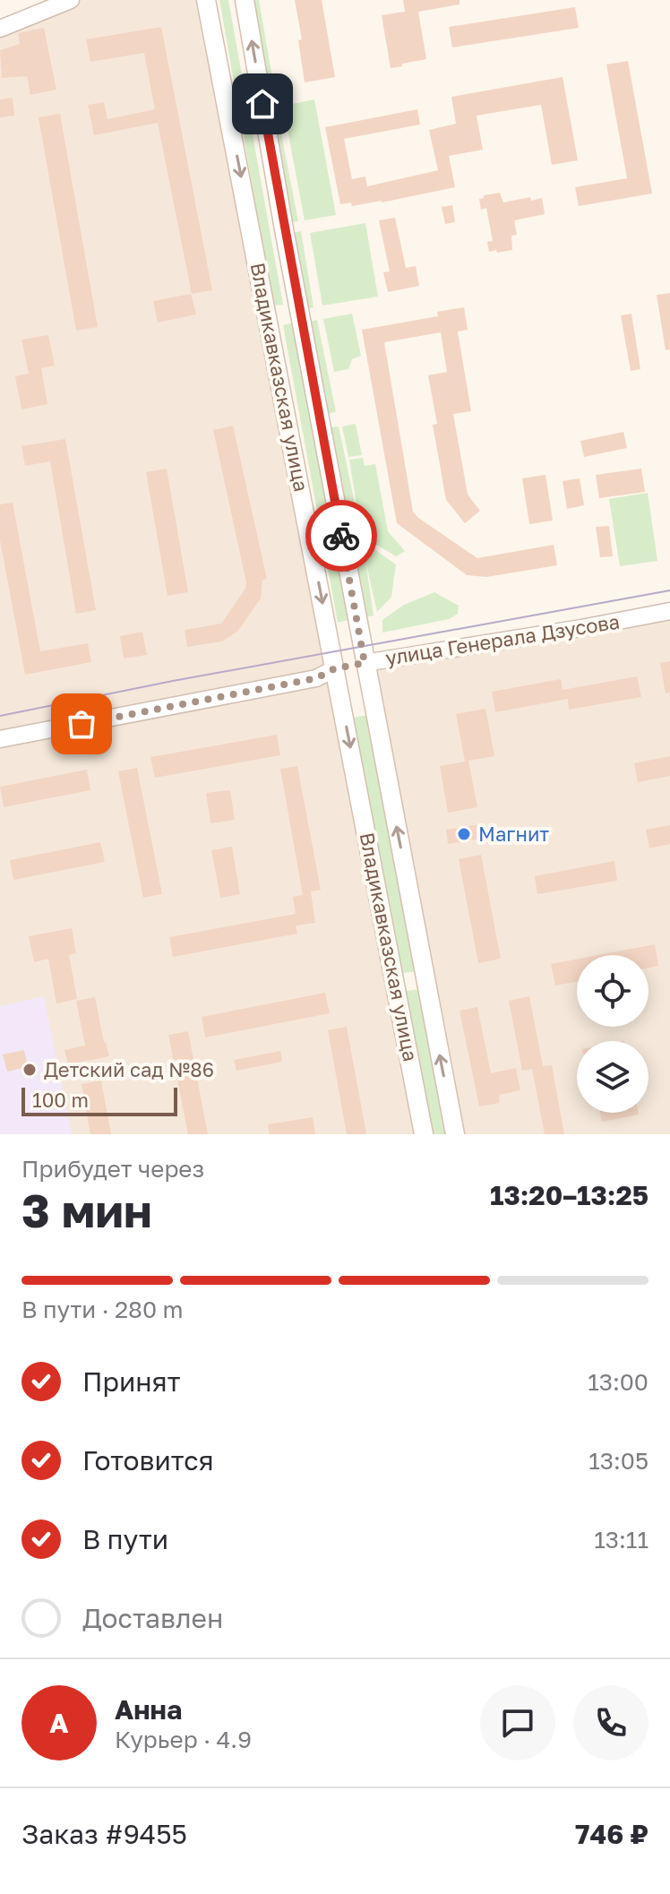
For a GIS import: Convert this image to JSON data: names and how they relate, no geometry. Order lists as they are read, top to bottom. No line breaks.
{"streets":{"main road":["Владикавказская улица","улица Генерала Дзусова"]},"crossings":[["Владикавказская улица","улица Генерала Дзусова"]],"places":["Магнит","Детский сад №86"],"scale_bar":"100 m","page":{"scale":"100 m","heading":["3 мин","Прибудет через","13:20–13:25"],"panel":["Анна","Курьер · 4.9","Заказ #9455","746 ₽"],"bar":"В пути · 280 m","list":[["Принят","13:00"],["Готовится","13:05"],["В пути","13:11"],"Доставлен"],"round":"А"}}
